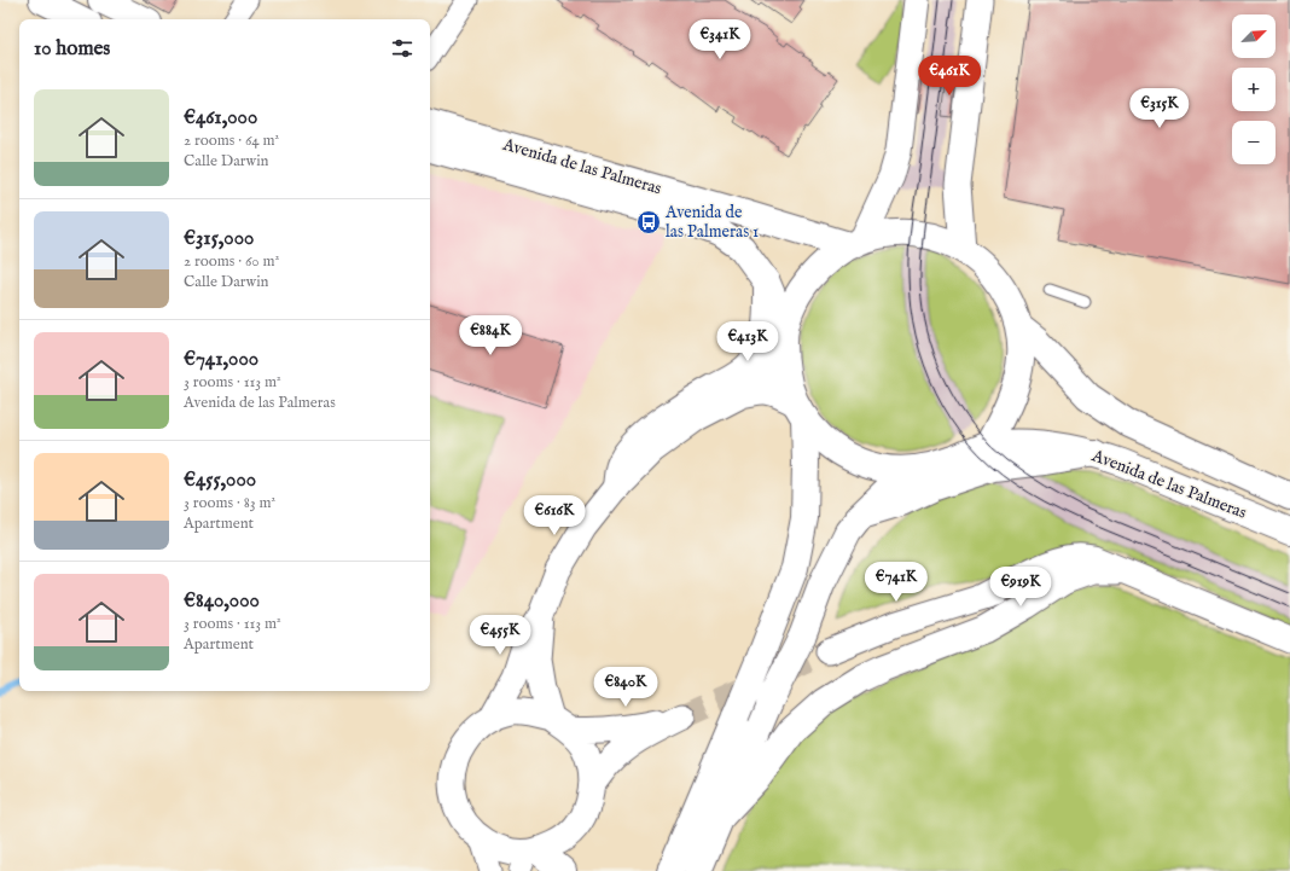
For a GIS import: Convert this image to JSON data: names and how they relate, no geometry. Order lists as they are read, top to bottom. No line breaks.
{"streets":{"main road":["Avenida de las Palmeras"]},"places":{"bus stop":["Avenida de las Palmeras 1"]},"north":"top right","page":{"map_buttons":["+","−"],"price":["€341K","€461K","€315K","€884K","€413K","€616K","€741K","€919K","€455K","€840K"],"heading":"10 homes","list":[{"name":"€461,000","note":"2 rooms · 64 m² · Calle Darwin"},{"name":"€315,000","note":"2 rooms · 60 m² · Calle Darwin"},{"name":"€741,000","note":"3 rooms · 113 m² · Avenida de las Palmeras"},{"name":"€455,000","note":"3 rooms · 83 m² · Apartment"},{"name":"€840,000","note":"3 rooms · 113 m² · Apartment"}]}}
